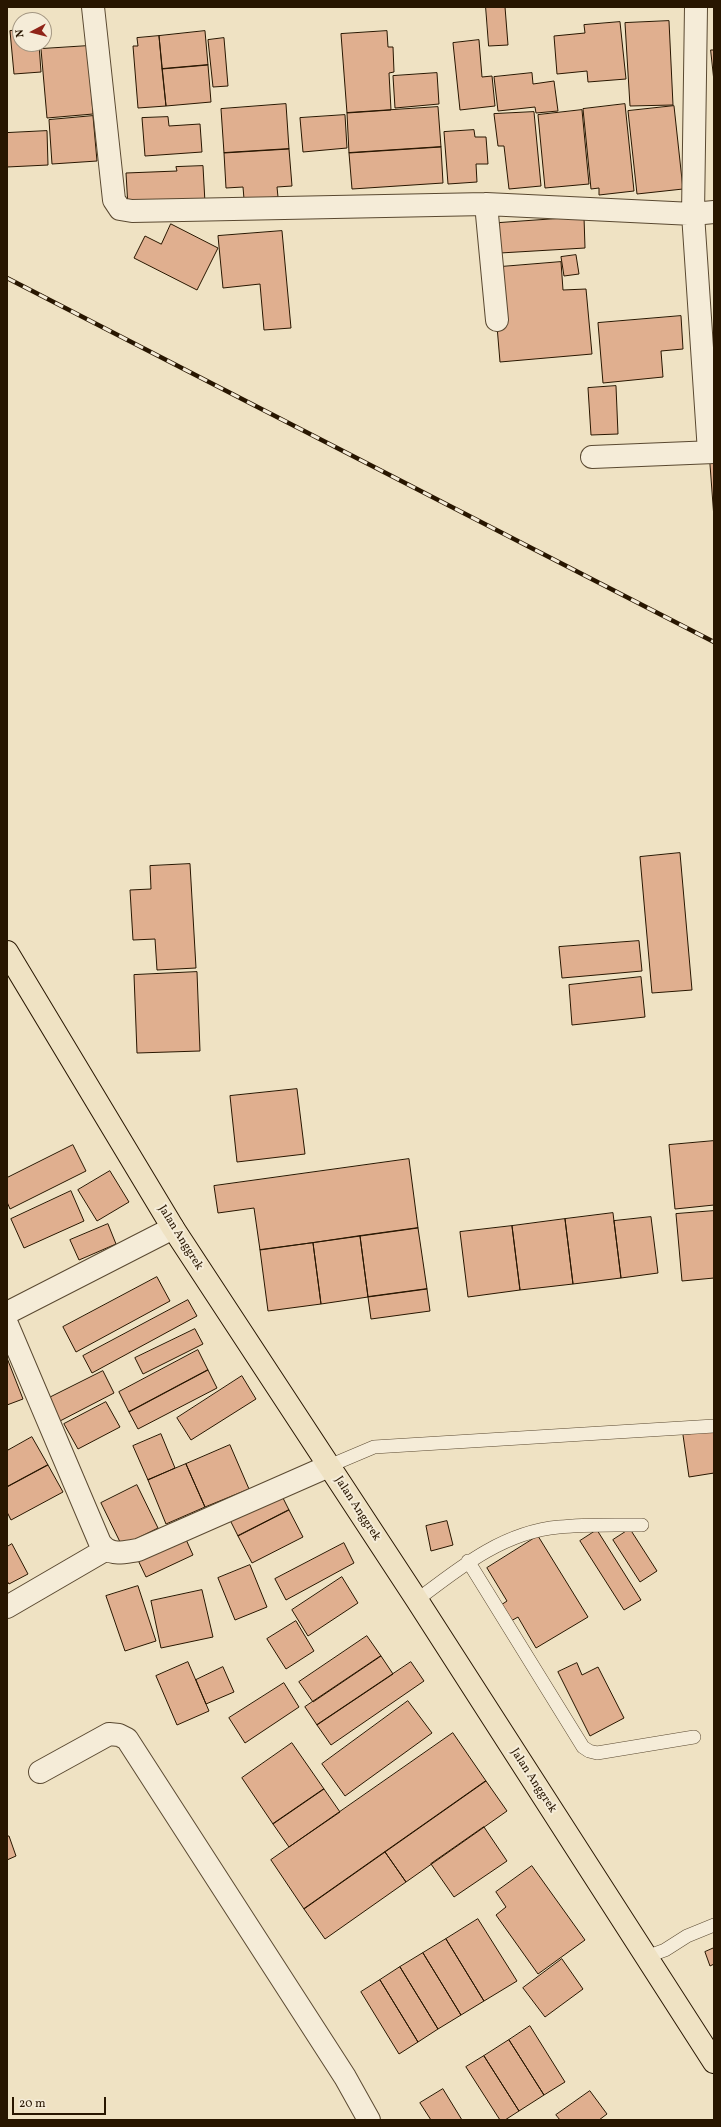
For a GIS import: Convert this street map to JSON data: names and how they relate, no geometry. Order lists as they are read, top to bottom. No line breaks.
{"streets":{"highway":["Jalan Anggrek"]},"scale_bar":"20 m","north":"left"}
